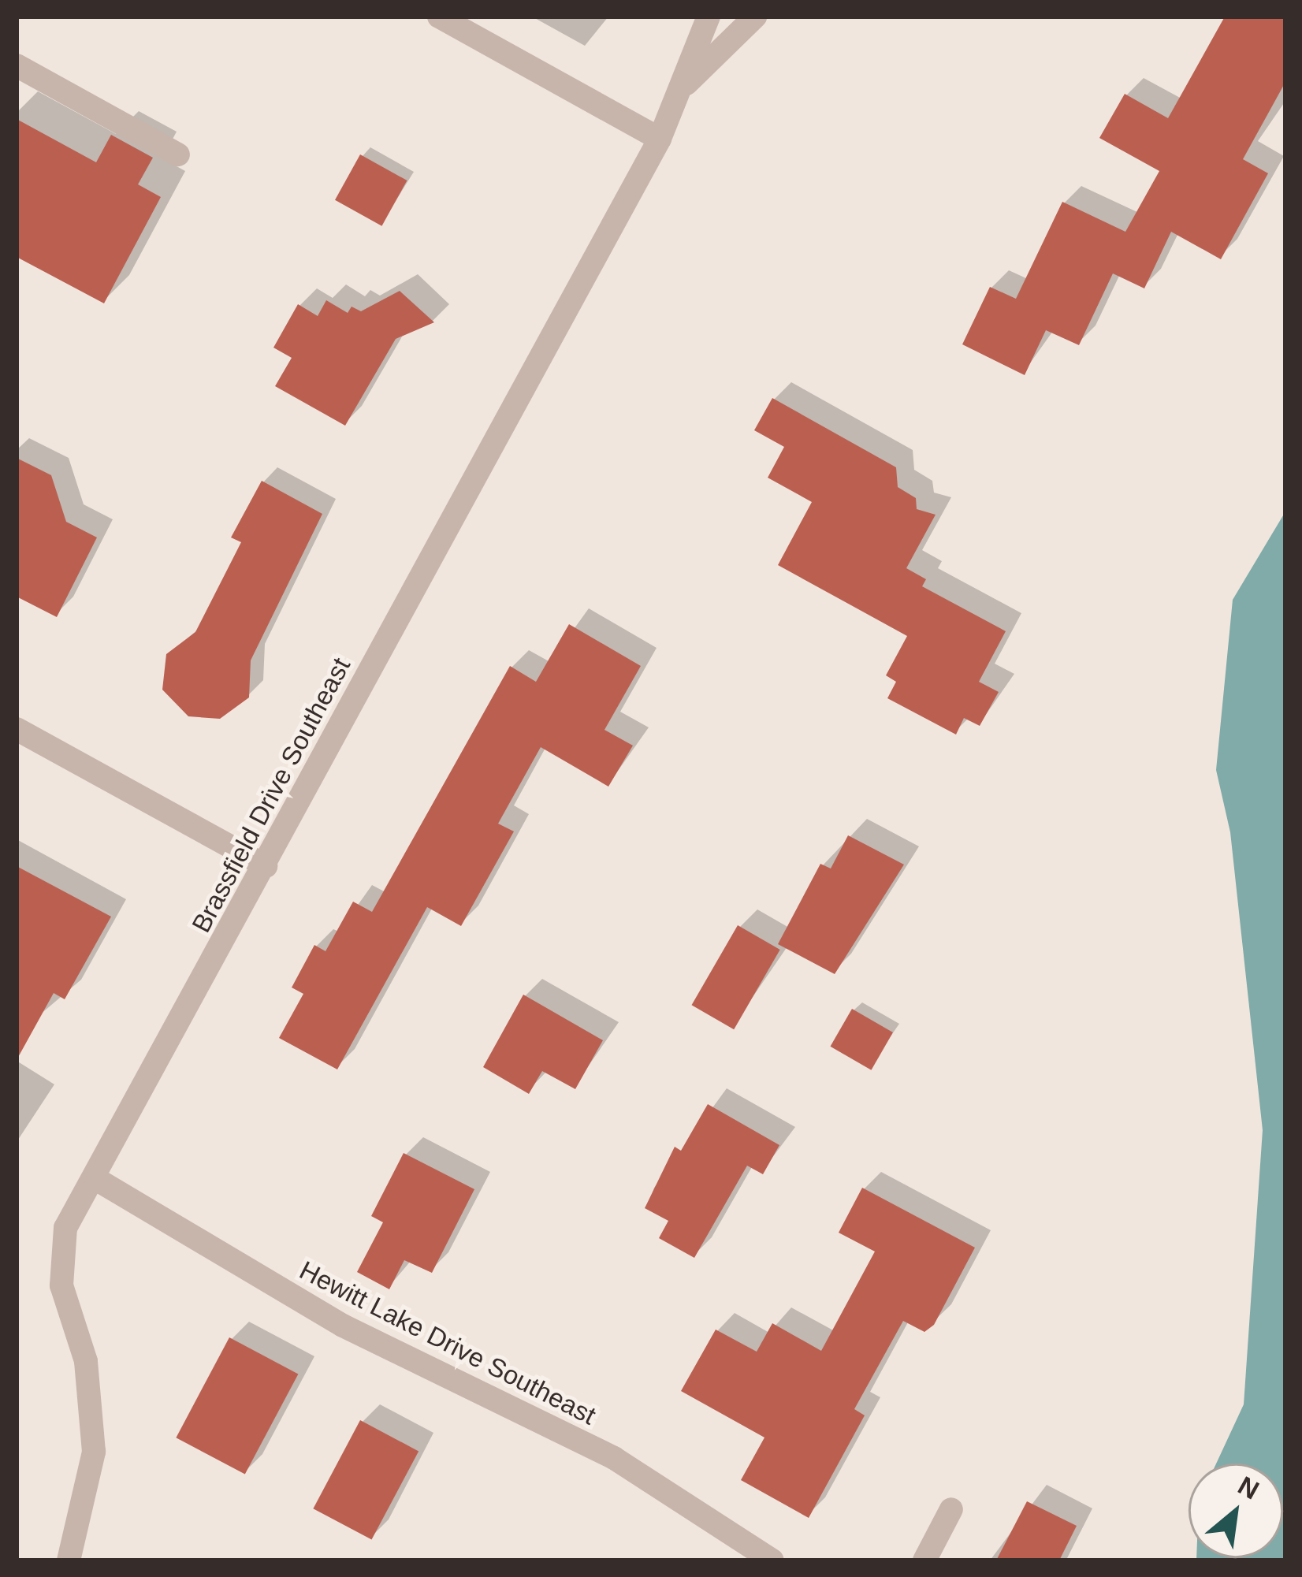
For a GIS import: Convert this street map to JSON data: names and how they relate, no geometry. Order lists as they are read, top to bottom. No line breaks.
{"streets":{"street":["Brassfield Drive Southeast","Hewitt Lake Drive Southeast"]},"crossings":[["Brassfield Drive Southeast","Hewitt Lake Drive Southeast"]],"north":"top right"}
